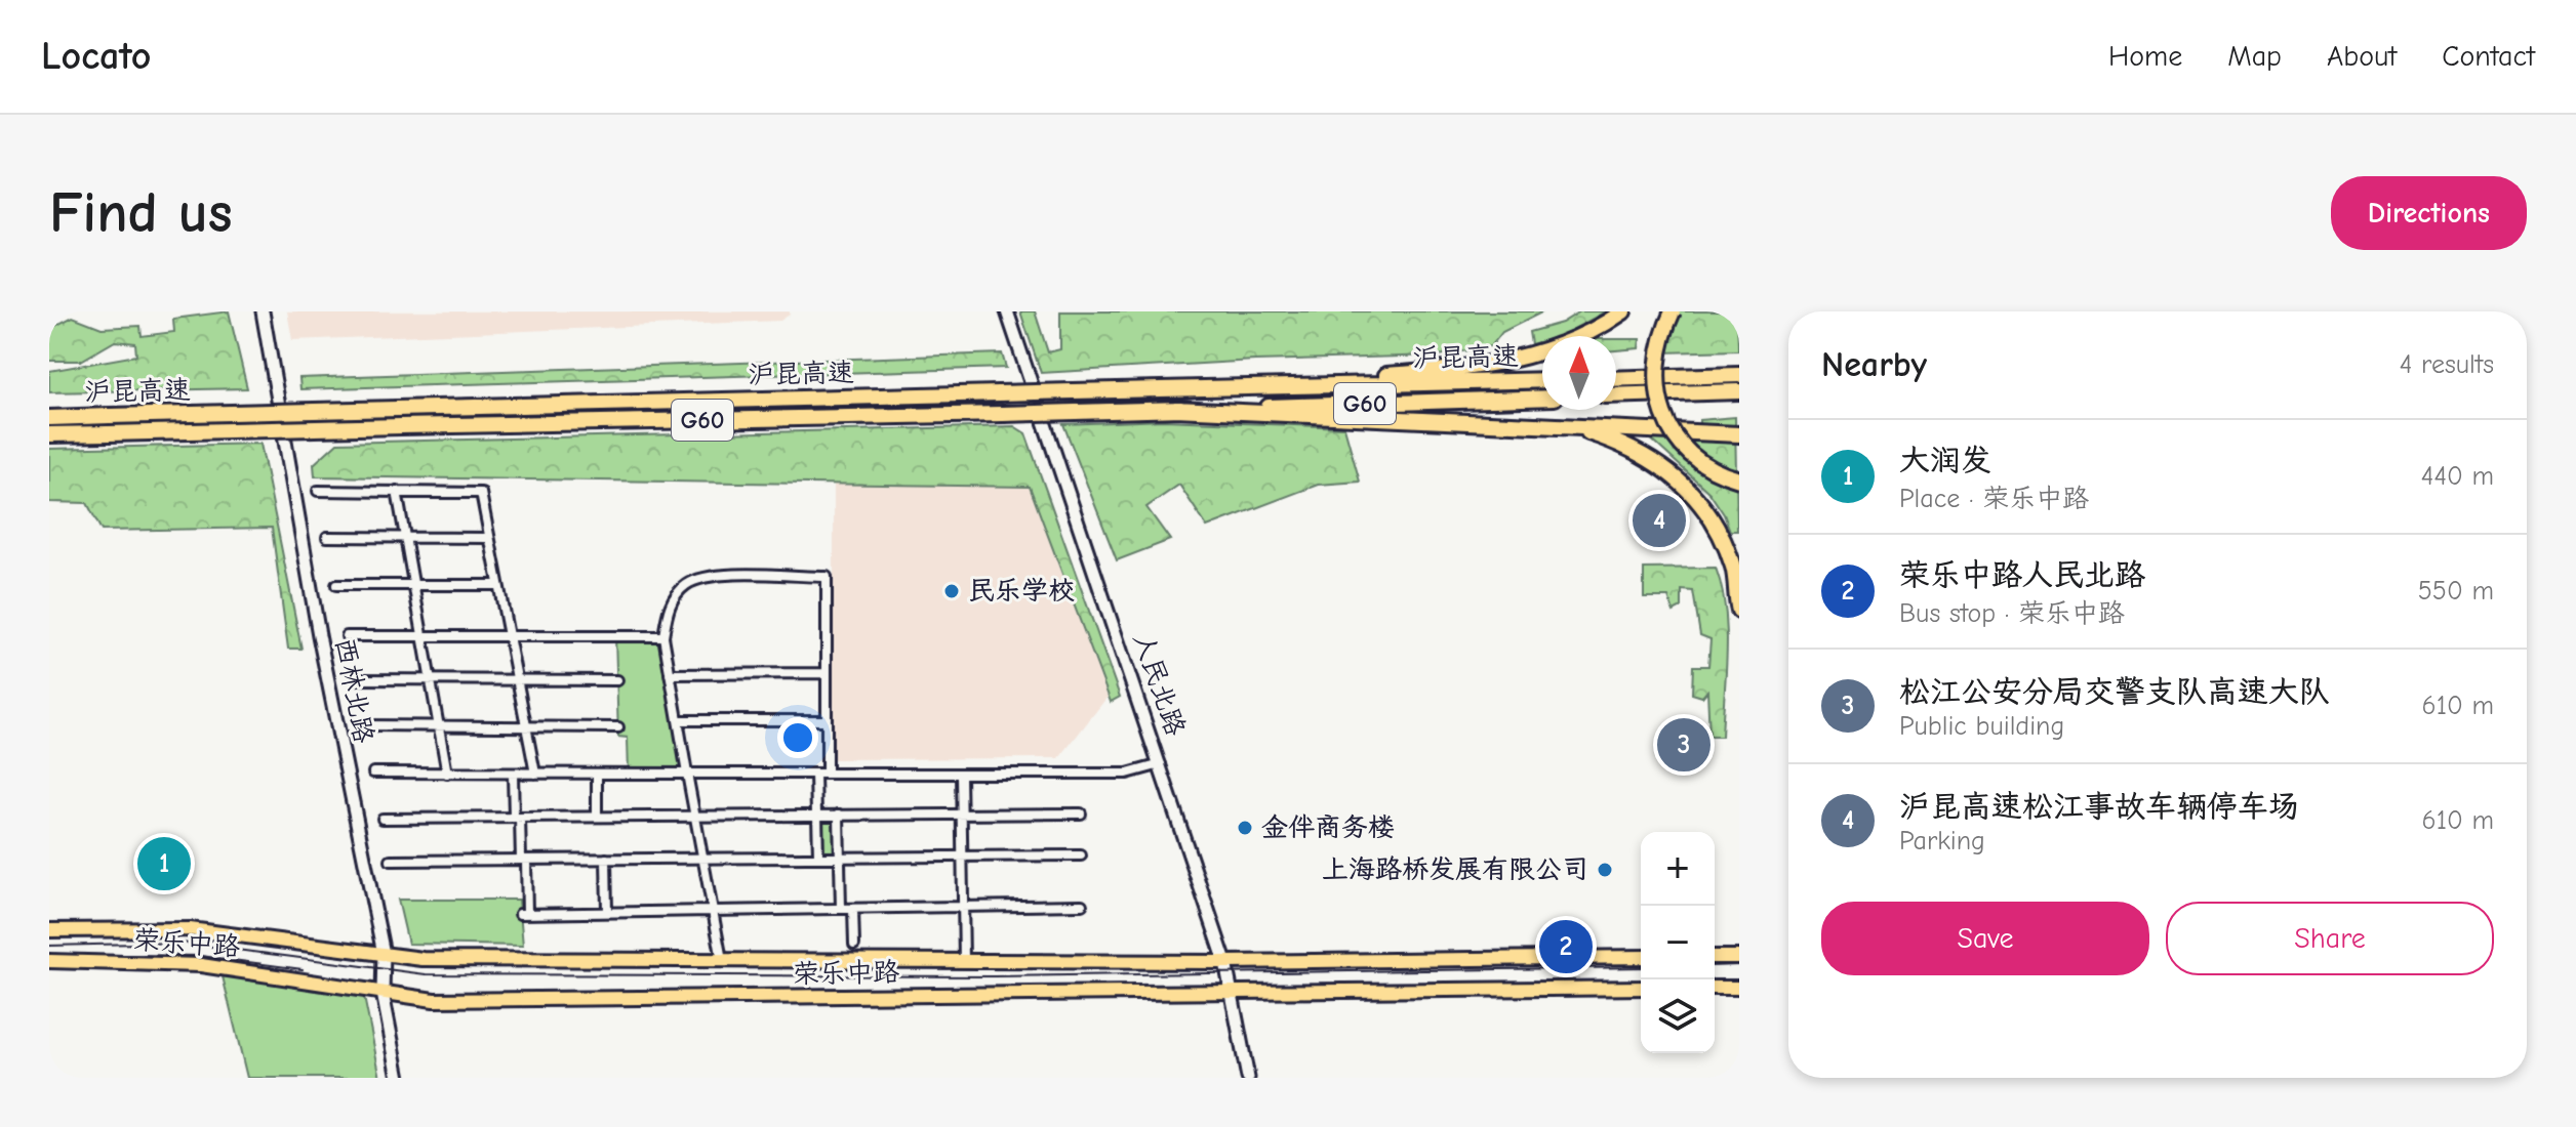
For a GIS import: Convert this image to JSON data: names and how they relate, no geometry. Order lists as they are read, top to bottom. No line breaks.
{"streets":{"highway":["沪昆高速","G60"],"main road":["人民北路","西林北路","荣乐中路"]},"crossings":[["人民北路","荣乐中路"],["西林北路","荣乐中路"]],"places":["民乐学校","金伴商务楼","上海路桥发展有限公司"],"north":"top","page":{"header":"Locato","nav":["Home","Map","About","Contact"],"buttons":["Directions",["Save","Share"]],"title":"Find us","heading":["Nearby","4 results"],"list":[{"mark":"1","name":"大润发","note":"Place · 荣乐中路","value":"440 m"},{"mark":"2","name":"荣乐中路人民北路","note":"Bus stop · 荣乐中路","value":"550 m"},{"mark":"3","name":"松江公安分局交警支队高速大队","note":"Public building","value":"610 m"},{"mark":"4","name":"沪昆高速松江事故车辆停车场","note":"Parking","value":"610 m"}],"pins":["4","3","1","2"],"map_buttons":["+","−"]}}
